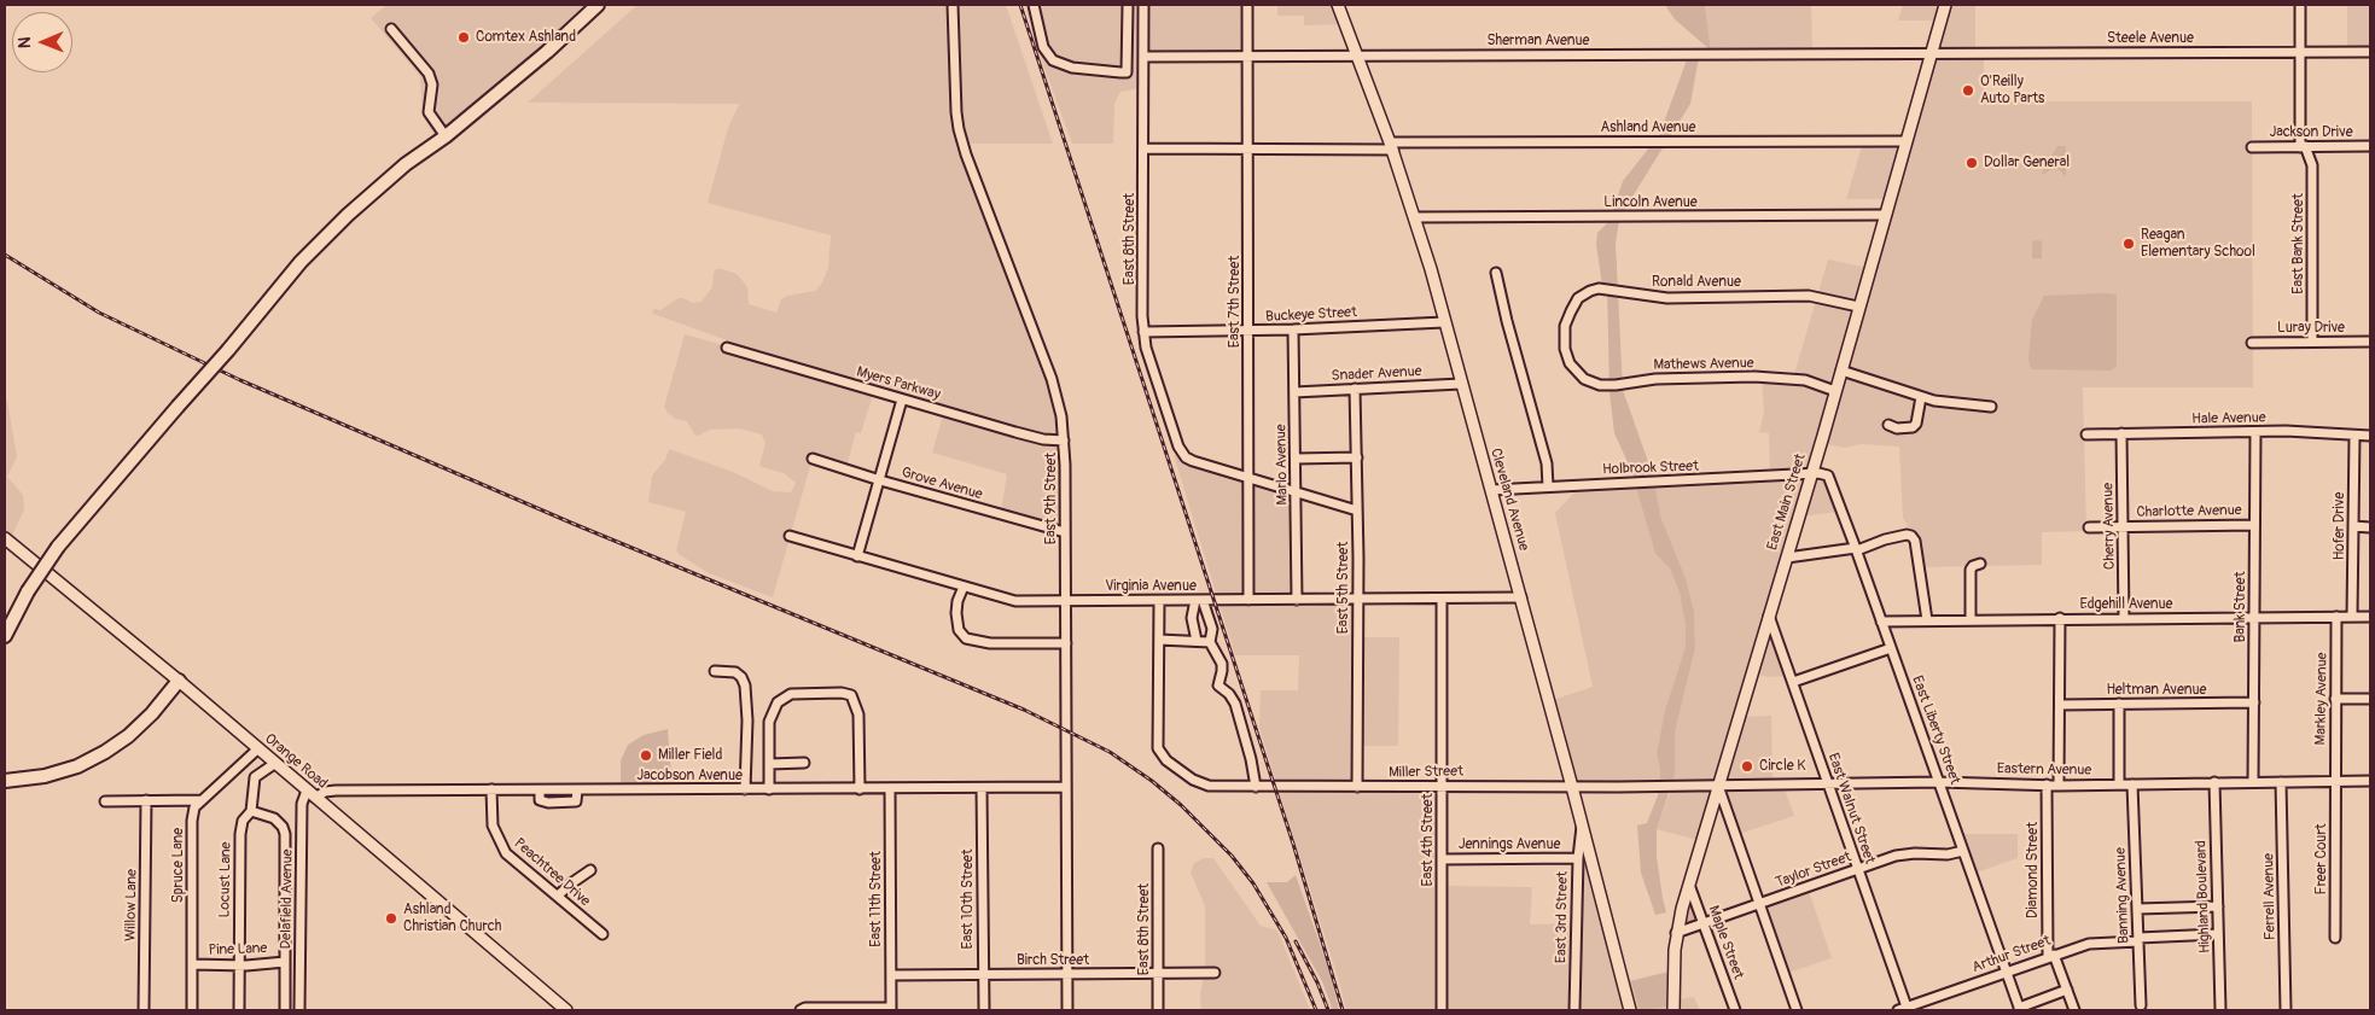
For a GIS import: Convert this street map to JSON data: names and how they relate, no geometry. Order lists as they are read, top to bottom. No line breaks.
{"streets":{"main road":["Cleveland Avenue","East Main Street","Orange Road"],"street":["Steele Avenue","Sherman Avenue","Ashland Avenue","Jackson Drive","Lincoln Avenue","East 8th Street","East Bank Street","Ronald Avenue","East 7th Street","Buckeye Street","Luray Drive","Mathews Avenue","Snader Avenue","Myers Parkway","Hale Avenue","Marlo Avenue","Holbrook Street","Grove Avenue","East 9th Street","Charlotte Avenue","Cherry Avenue","Hofer Drive","Virginia Avenue","East 5th Street","Edgehill Avenue","Bank Street","Heltman Avenue","Markley Avenue","East Liberty Street","Eastern Avenue","Miller Street","Jacobson Avenue","East Walnut Street","East 4th Street","Jennings Avenue","Freer Court","Spruce Lane","Taylor Street","Diamond Street","Peachtree Drive","Locust Lane","Banning Avenue","Highland Boulevard","Ferrell Avenue","Delafield Avenue","East 11th Street","East 10th Street","Willow Lane","East 3rd Street","Maple Street","Pine Lane","Arthur Street","Birch Street"]},"crossings":[["Steele Avenue","Sherman Avenue"],["Steele Avenue","East Bank Street"],["Steele Avenue","East Main Street"],["Sherman Avenue","East 8th Street"],["Sherman Avenue","East 7th Street"],["Sherman Avenue","Cleveland Avenue"],["Sherman Avenue","East Main Street"],["Ashland Avenue","East 8th Street"],["Ashland Avenue","East 7th Street"],["Ashland Avenue","Cleveland Avenue"],["Ashland Avenue","East Main Street"],["Jackson Drive","East Bank Street"],["Lincoln Avenue","Cleveland Avenue"],["Lincoln Avenue","East Main Street"],["East 8th Street","East 7th Street"],["East 8th Street","Buckeye Street"],["East 8th Street","Birch Street"],["East Bank Street","Luray Drive"],["Ronald Avenue","Mathews Avenue"],["Ronald Avenue","East Main Street"],["East 7th Street","Buckeye Street"],["East 7th Street","Virginia Avenue"],["Buckeye Street","Marlo Avenue"],["Buckeye Street","Cleveland Avenue"],["Mathews Avenue","East Main Street"],["Snader Avenue","Marlo Avenue"],["Snader Avenue","Cleveland Avenue"],["Snader Avenue","East 5th Street"],["Myers Parkway","East 9th Street"],["Hale Avenue","Cherry Avenue"],["Hale Avenue","Hofer Drive"],["Hale Avenue","Bank Street"],["Marlo Avenue","Virginia Avenue"],["Holbrook Street","Cleveland Avenue"],["Holbrook Street","East Main Street"],["Holbrook Street","East Liberty Street"],["Grove Avenue","East 9th Street"],["East 9th Street","Virginia Avenue"],["East 9th Street","Jacobson Avenue"],["East 9th Street","Birch Street"],["Cleveland Avenue","Virginia Avenue"],["Cleveland Avenue","Miller Street"],["Cleveland Avenue","East 3rd Street"],["East Main Street","East Liberty Street"],["East Main Street","Eastern Avenue"],["East Main Street","Miller Street"],["East Main Street","East Walnut Street"],["East Main Street","Taylor Street"],["East Main Street","Maple Street"],["Charlotte Avenue","Cherry Avenue"],["Charlotte Avenue","Bank Street"],["Cherry Avenue","Edgehill Avenue"],["Hofer Drive","Edgehill Avenue"],["Virginia Avenue","East 5th Street"],["Virginia Avenue","East 4th Street"],["East 5th Street","Miller Street"],["Edgehill Avenue","Bank Street"],["Edgehill Avenue","Markley Avenue"],["Edgehill Avenue","East Liberty Street"],["Bank Street","Heltman Avenue"],["Bank Street","Eastern Avenue"],["Markley Avenue","Eastern Avenue"],["Markley Avenue","Freer Court"],["East Liberty Street","Eastern Avenue"],["East Liberty Street","Taylor Street"],["East Liberty Street","Arthur Street"],["Orange Road","Spruce Lane"],["Orange Road","Locust Lane"],["Orange Road","Delafield Avenue"],["Eastern Avenue","Miller Street"],["Eastern Avenue","East Walnut Street"],["Eastern Avenue","Freer Court"],["Eastern Avenue","Diamond Street"],["Eastern Avenue","Banning Avenue"],["Eastern Avenue","Highland Boulevard"],["Eastern Avenue","Ferrell Avenue"],["Miller Street","East 4th Street"],["Jacobson Avenue","Peachtree Drive"],["Jacobson Avenue","East 11th Street"],["Jacobson Avenue","East 10th Street"],["East Walnut Street","Taylor Street"],["East Walnut Street","Arthur Street"],["East 4th Street","Jennings Avenue"],["Jennings Avenue","East 3rd Street"],["Spruce Lane","Locust Lane"],["Spruce Lane","Pine Lane"],["Taylor Street","Maple Street"],["Diamond Street","Arthur Street"],["Locust Lane","Pine Lane"],["Banning Avenue","Arthur Street"],["Highland Boulevard","Arthur Street"],["East 11th Street","Birch Street"],["East 10th Street","Birch Street"]],"places":["Comtex Ashland","O'Reilly Auto Parts","Dollar General","Reagan Elementary School","Miller Field","Circle K","Ashland Christian Church"],"north":"left"}
